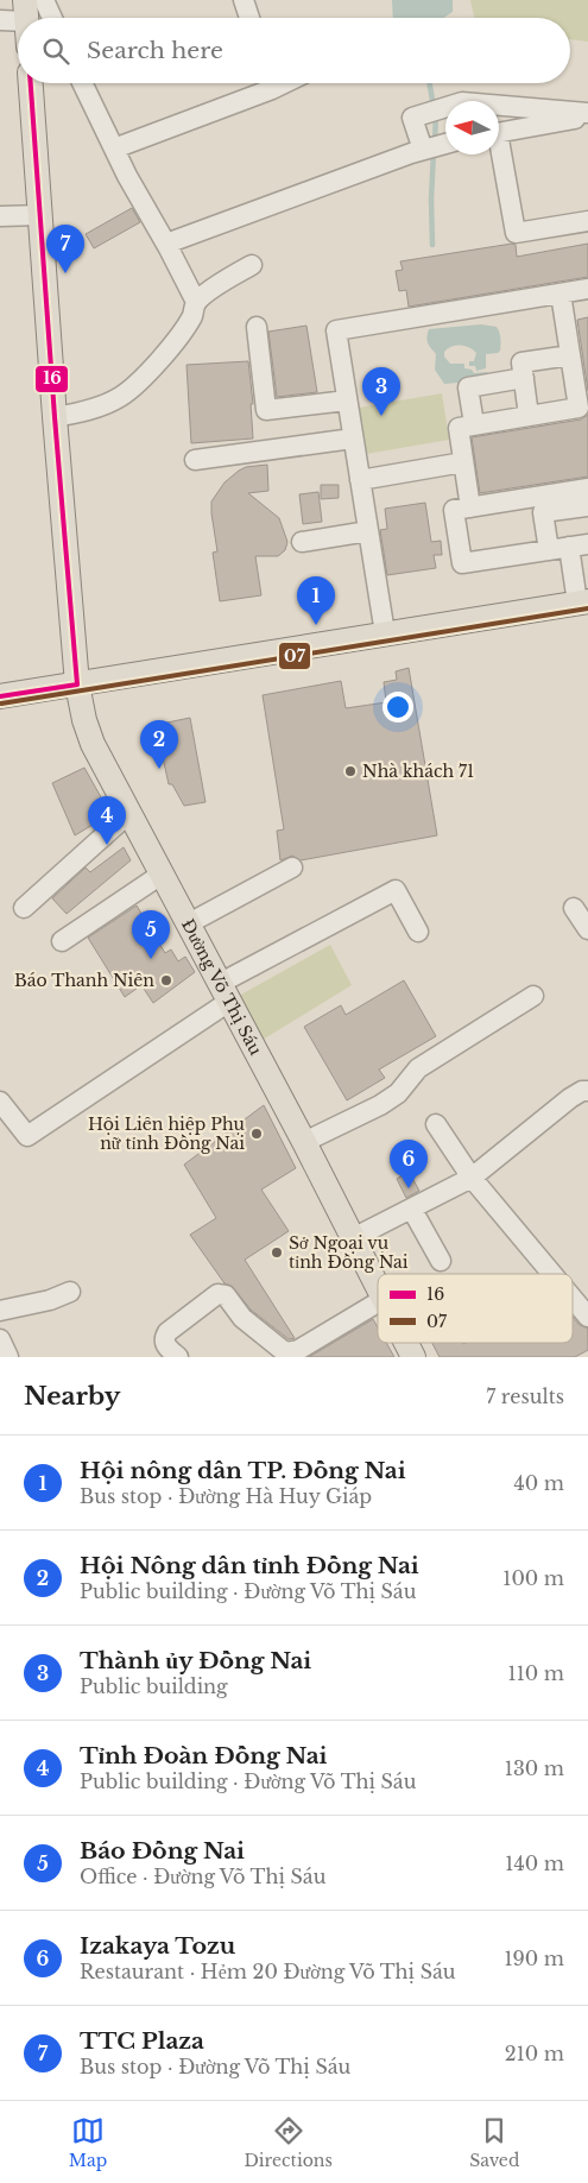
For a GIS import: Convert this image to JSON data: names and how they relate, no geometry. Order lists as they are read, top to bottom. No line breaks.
{"streets":{"main road":["Đường Võ Thị Sáu"]},"places":["Nhà khách 71","Báo Thanh Niên","Hội Liên hiệp Phụ nữ tỉnh Đồng Nai","Sở Ngoại vụ tỉnh Đồng Nai"],"lines":["transit line 16","transit line 07"],"legend":["16","07"],"north":"left","page":{"search":"Search here","pins":["7","3","1","2","4","5","6"],"heading":["Nearby","7 results"],"list":[{"mark":"1","name":"Hội nông dân TP. Đồng Nai","note":"Bus stop · Đường Hà Huy Giáp","value":"40 m"},{"mark":"2","name":"Hội Nông dân tỉnh Đồng Nai","note":"Public building · Đường Võ Thị Sáu","value":"100 m"},{"mark":"3","name":"Thành ủy Đồng Nai","note":"Public building","value":"110 m"},{"mark":"4","name":"Tỉnh Đoàn Đồng Nai","note":"Public building · Đường Võ Thị Sáu","value":"130 m"},{"mark":"5","name":"Báo Đồng Nai","note":"Office · Đường Võ Thị Sáu","value":"140 m"},{"mark":"6","name":"Izakaya Tozu","note":"Restaurant · Hẻm 20 Đường Võ Thị Sáu","value":"190 m"},{"mark":"7","name":"TTC Plaza","note":"Bus stop · Đường Võ Thị Sáu","value":"210 m"}],"nav":["Map","Directions","Saved"]}}
